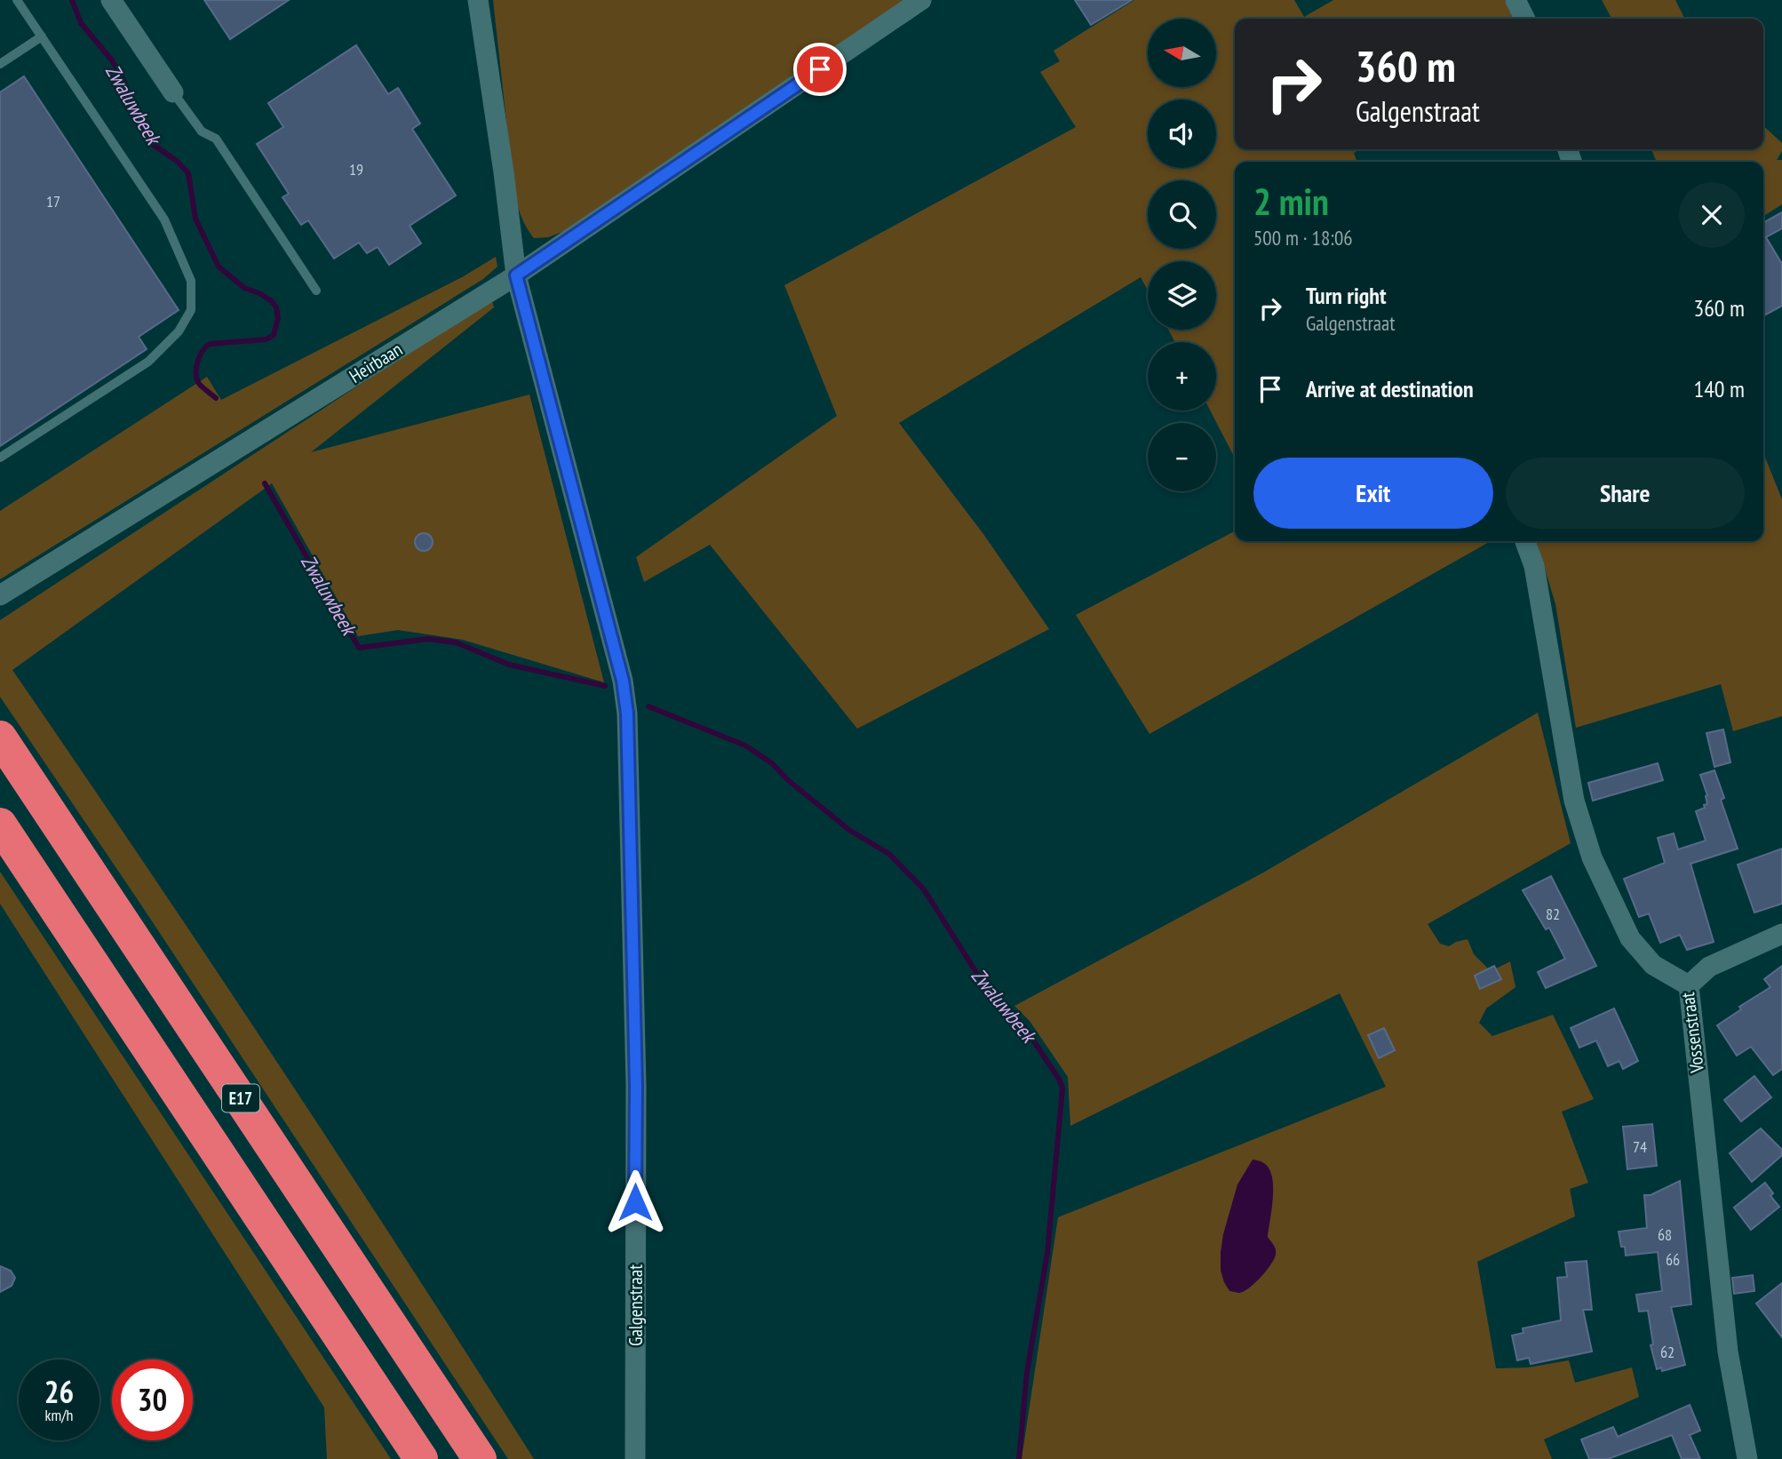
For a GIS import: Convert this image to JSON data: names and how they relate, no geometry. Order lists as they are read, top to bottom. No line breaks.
{"streets":{"highway":["E17"],"street":["Heirbaan","Vossenstraat","Galgenstraat"]},"crossings":[["Heirbaan","Galgenstraat"]],"water":["Zwaluwbeek"],"house_numbers":["19","17","82","74","68","66","62"],"north":"left","page":{"map_buttons":["+","−"],"turn":["360 m","Galgenstraat"],"heading":["2 min","500 m · 18:06"],"list":[{"name":"Turn right","note":"Galgenstraat","value":"360 m"},{"name":"Arrive at destination","value":"140 m"}],"buttons":["Exit","Share"],"speed":"26 km/h","limit":"30"}}
